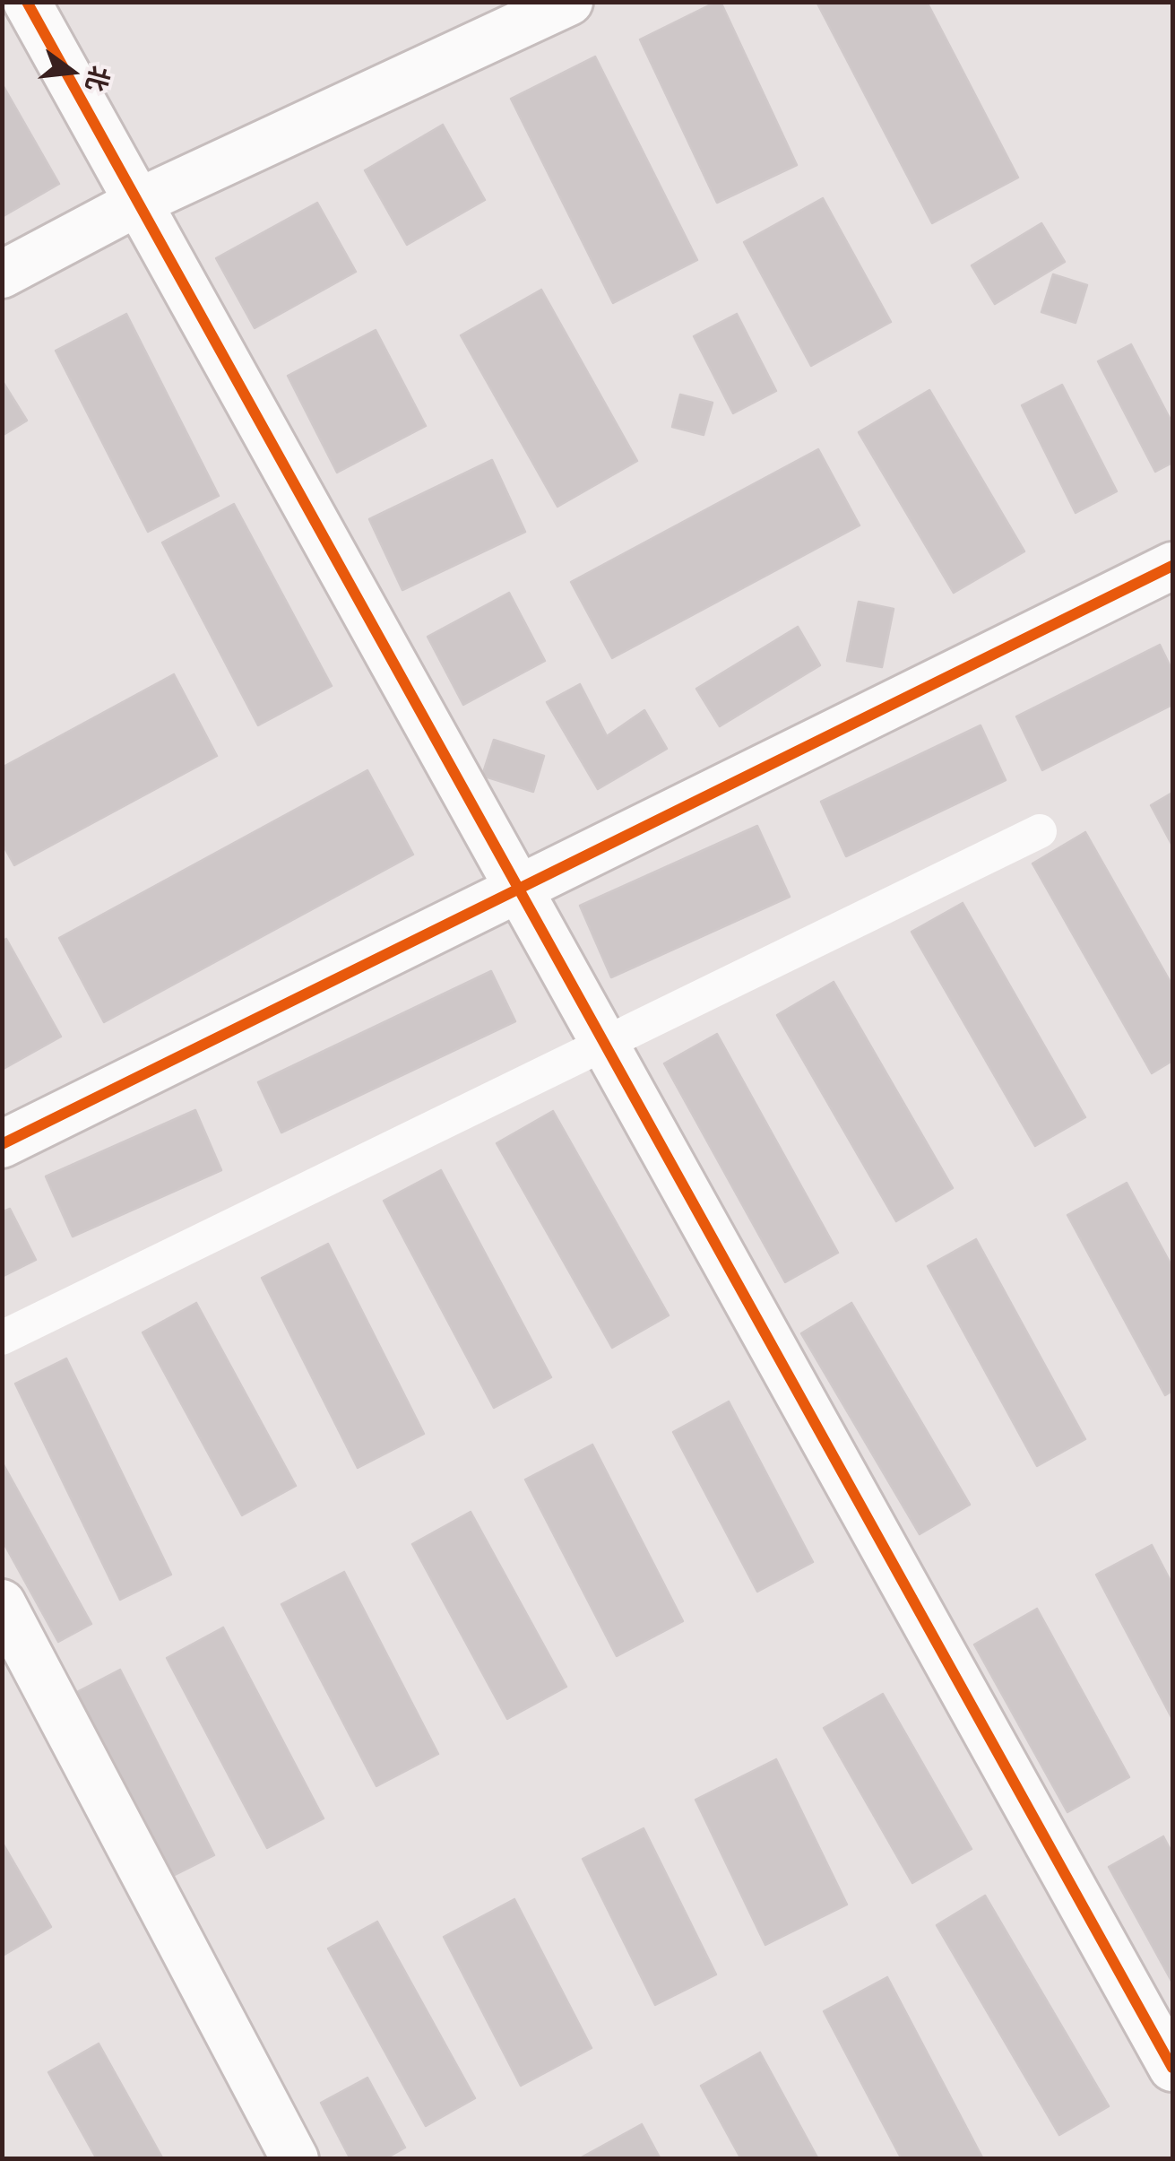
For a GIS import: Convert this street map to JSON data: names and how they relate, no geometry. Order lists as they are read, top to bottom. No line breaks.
{"north":"right"}
